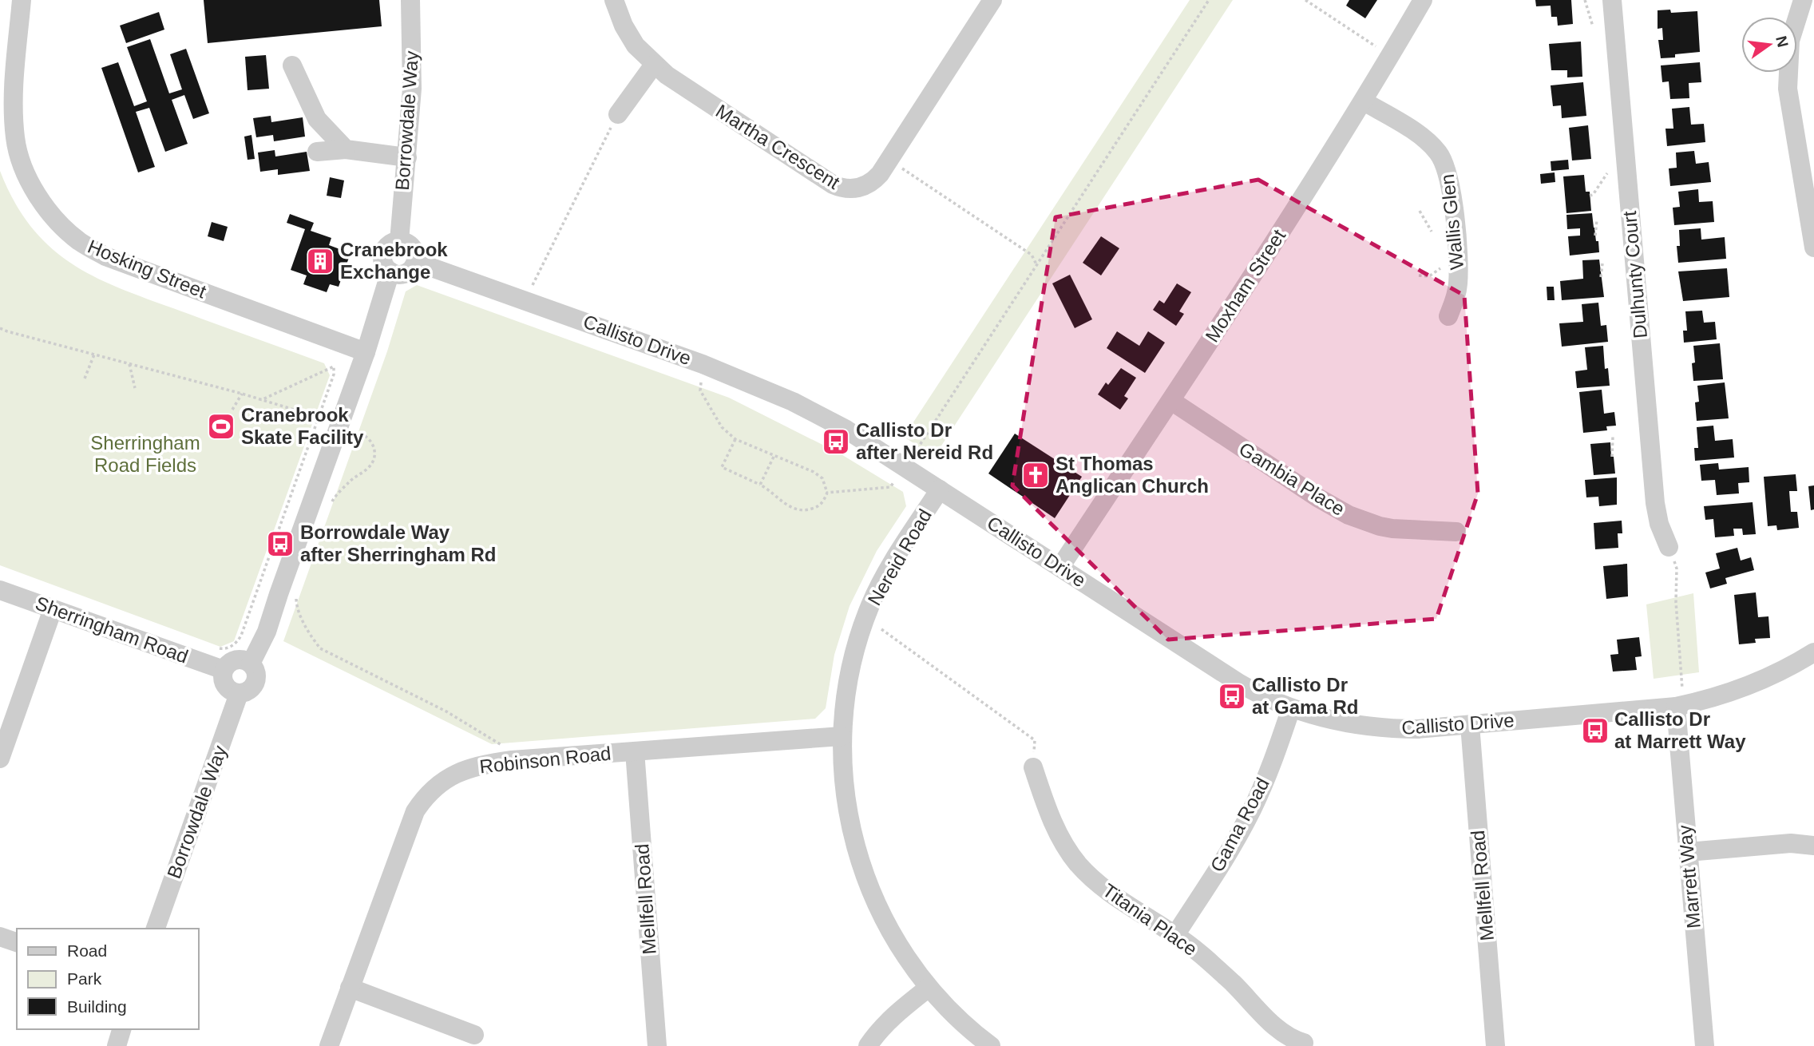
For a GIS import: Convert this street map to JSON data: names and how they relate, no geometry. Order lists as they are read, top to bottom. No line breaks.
{"streets":{"street":["Borrowdale Way","Martha Crescent","Wallis Glen","Hosking Street","Dulhunty Court","Moxham Street","Callisto Drive","Gambia Place","Nereid Road","Sherringham Road","Robinson Road","Gama Road","Marrett Way","Mellfell Road","Titania Place"]},"crossings":[["Borrowdale Way","Hosking Street"],["Borrowdale Way","Callisto Drive"],["Wallis Glen","Moxham Street"],["Moxham Street","Callisto Drive"],["Moxham Street","Gambia Place"],["Callisto Drive","Nereid Road"],["Callisto Drive","Gama Road"],["Callisto Drive","Marrett Way"],["Callisto Drive","Mellfell Road"],["Nereid Road","Robinson Road"],["Robinson Road","Mellfell Road"],["Gama Road","Titania Place"]],"parks":["Sherringham Road Fields"],"places":{"building":["Cranebrook Exchange"],"sports":["Cranebrook Skate Facility"],"bus stop":["Callisto Dr after Nereid Rd","Borrowdale Way after Sherringham Rd","Callisto Dr at Gama Rd","Callisto Dr at Marrett Way"],"church":["St Thomas Anglican Church"]},"legend":["Road","Park","Building"],"north":"right"}
